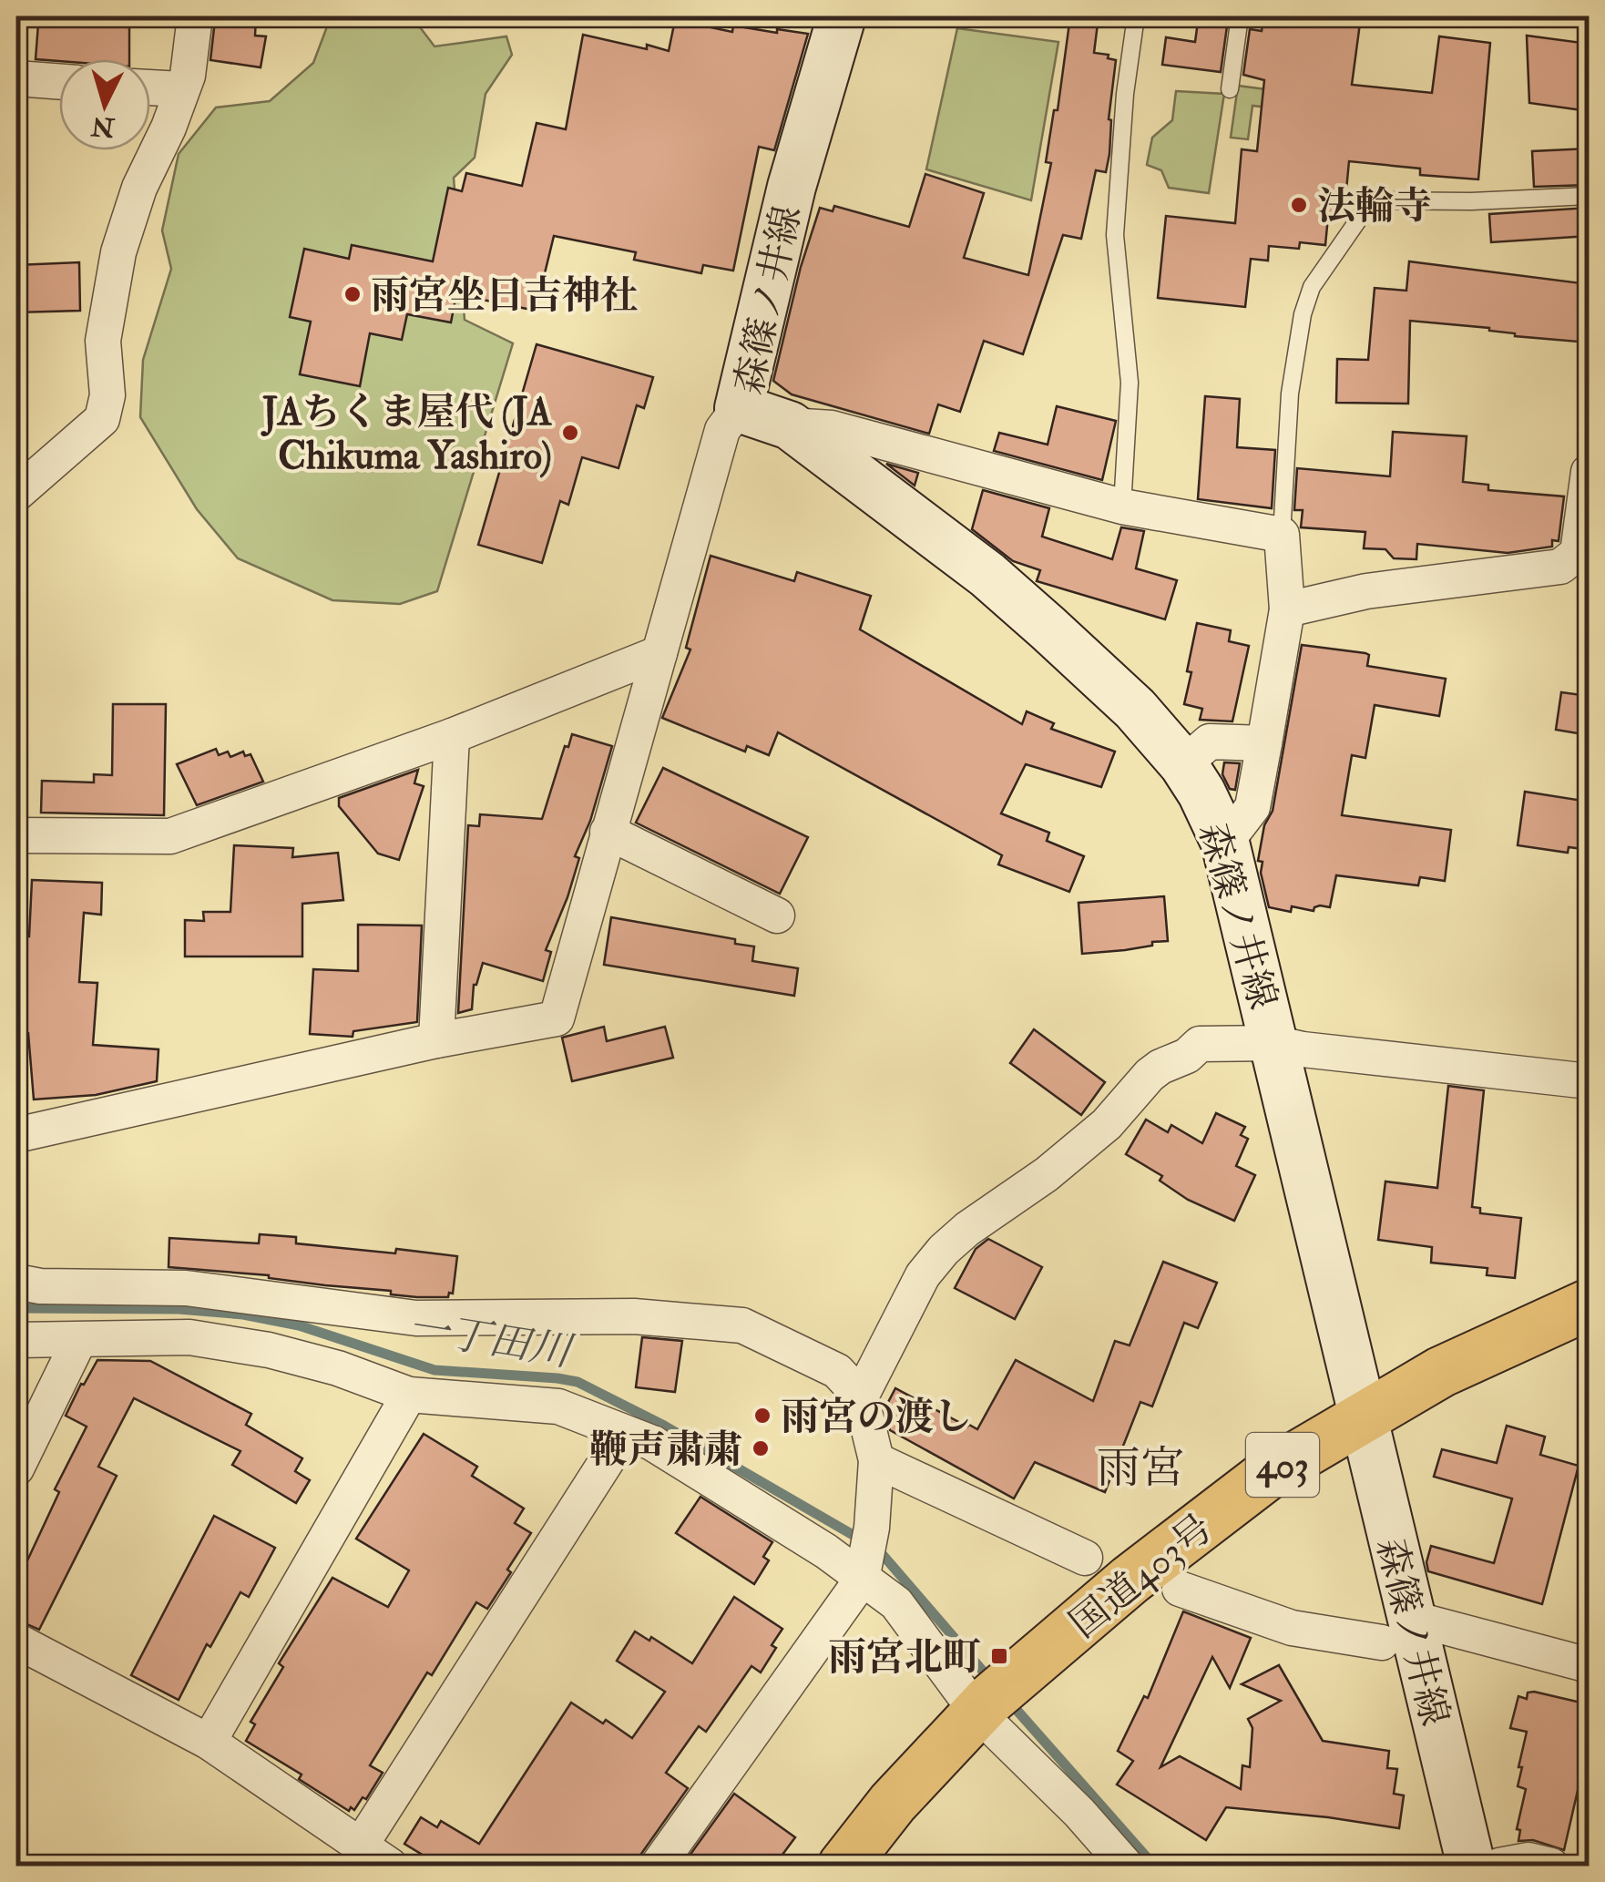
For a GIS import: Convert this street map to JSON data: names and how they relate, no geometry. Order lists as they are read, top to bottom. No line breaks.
{"streets":{"highway":["403","国道403号"],"main road":["森篠ノ井線"]},"crossings":[["森篠ノ井線","国道403号"]],"districts":["雨宮"],"water":["一丁田川"],"places":{"other":["法輪寺","雨宮坐日吉神社","JAちくま屋代 (JA Chikuma Yashiro)","雨宮の渡し","鞭声粛粛"],"transit":["雨宮北町"]},"north":"bottom"}
